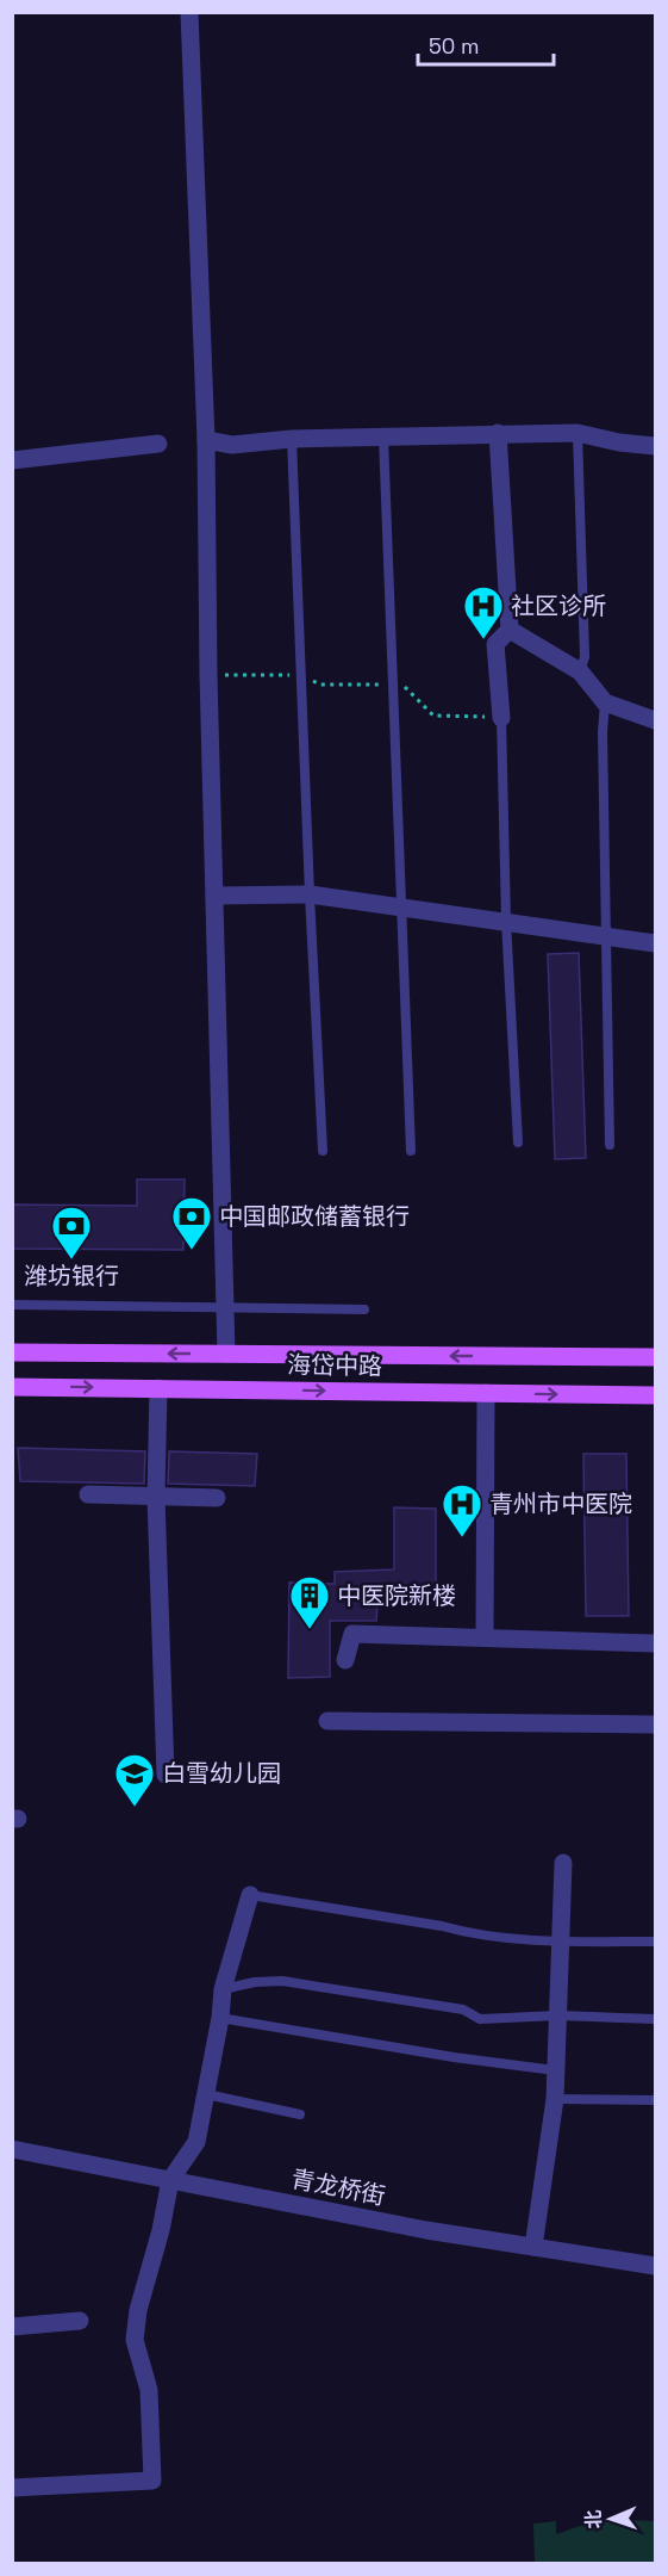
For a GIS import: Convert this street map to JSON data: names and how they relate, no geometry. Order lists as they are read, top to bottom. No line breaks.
{"streets":{"main road":["海岱中路"],"street":["青龙桥街"]},"places":{"hospital":["社区诊所","青州市中医院"],"bank":["中国邮政储蓄银行","潍坊银行"],"building":["中医院新楼"],"school or university":["白雪幼儿园"]},"scale_bar":"50 m","north":"left"}
